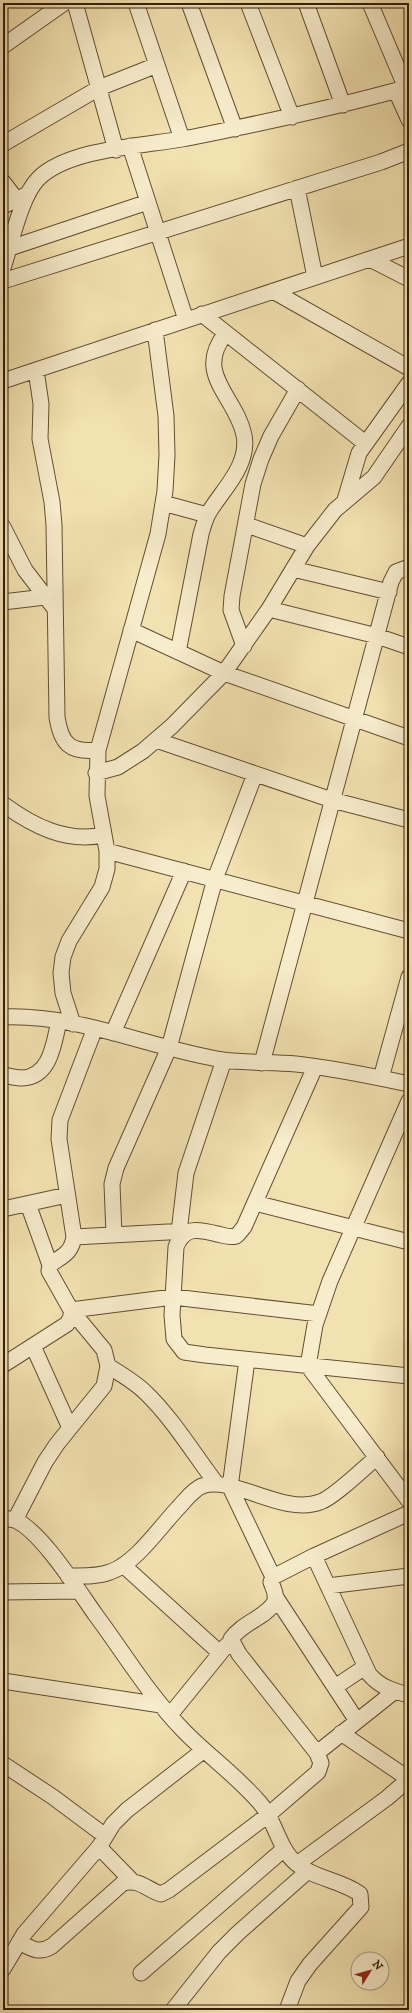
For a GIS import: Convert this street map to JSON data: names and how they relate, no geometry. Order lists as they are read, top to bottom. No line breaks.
{"north":"top right"}
